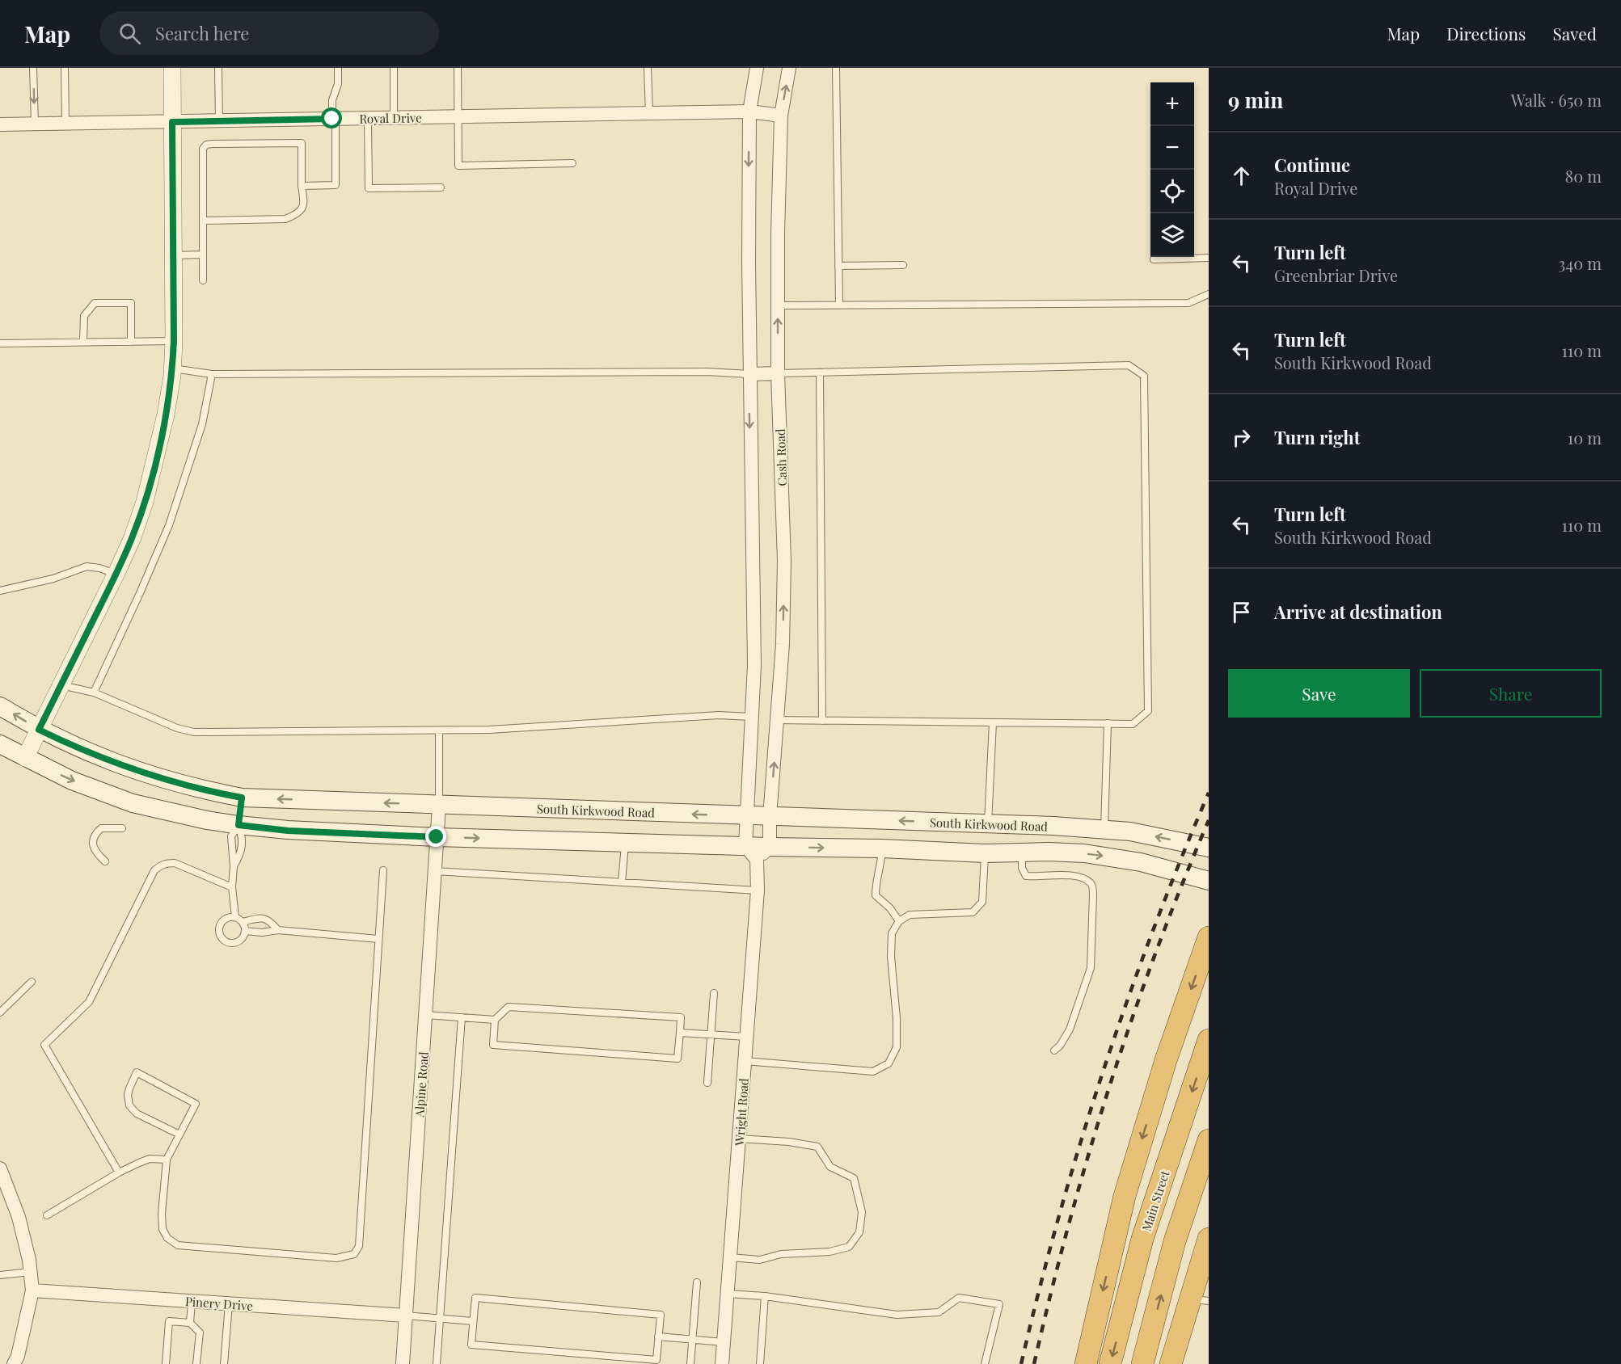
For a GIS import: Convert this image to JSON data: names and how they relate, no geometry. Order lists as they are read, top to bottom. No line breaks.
{"streets":{"highway":["Main Street"],"main road":["South Kirkwood Road"],"street":["Royal Drive","Cash Road","Alpine Road","Wright Road","Pinery Drive"]},"crossings":[["Royal Drive","Cash Road"],["Cash Road","South Kirkwood Road"],["Cash Road","Wright Road"],["South Kirkwood Road","Alpine Road"],["South Kirkwood Road","Wright Road"],["Alpine Road","Pinery Drive"]],"page":{"header":"Map","search":"Search here","nav":["Map","Directions","Saved"],"heading":["9 min","Walk · 650 m"],"map_buttons":["+","−"],"list":[["Continue","Royal Drive","80 m"],["Turn left","Greenbriar Drive","340 m"],["Turn left","South Kirkwood Road","110 m"],["Turn right","10 m"],["Turn left","South Kirkwood Road","110 m"],"Arrive at destination"],"buttons":["Save","Share"]}}
